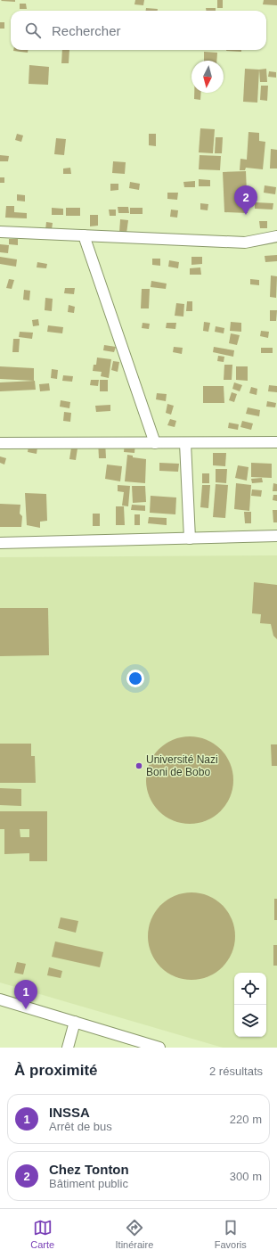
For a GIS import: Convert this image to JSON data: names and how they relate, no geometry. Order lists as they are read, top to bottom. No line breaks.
{"places":["Université Nazi Boni de Bobo"],"north":"bottom","page":{"search":"Rechercher","pins":["2","1"],"heading":["À proximité","2 résultats"],"list":[{"mark":"1","name":"INSSA","note":"Arrêt de bus","value":"220 m"},{"mark":"2","name":"Chez Tonton","note":"Bâtiment public","value":"300 m"}],"nav":["Carte","Itinéraire","Favoris"]}}
